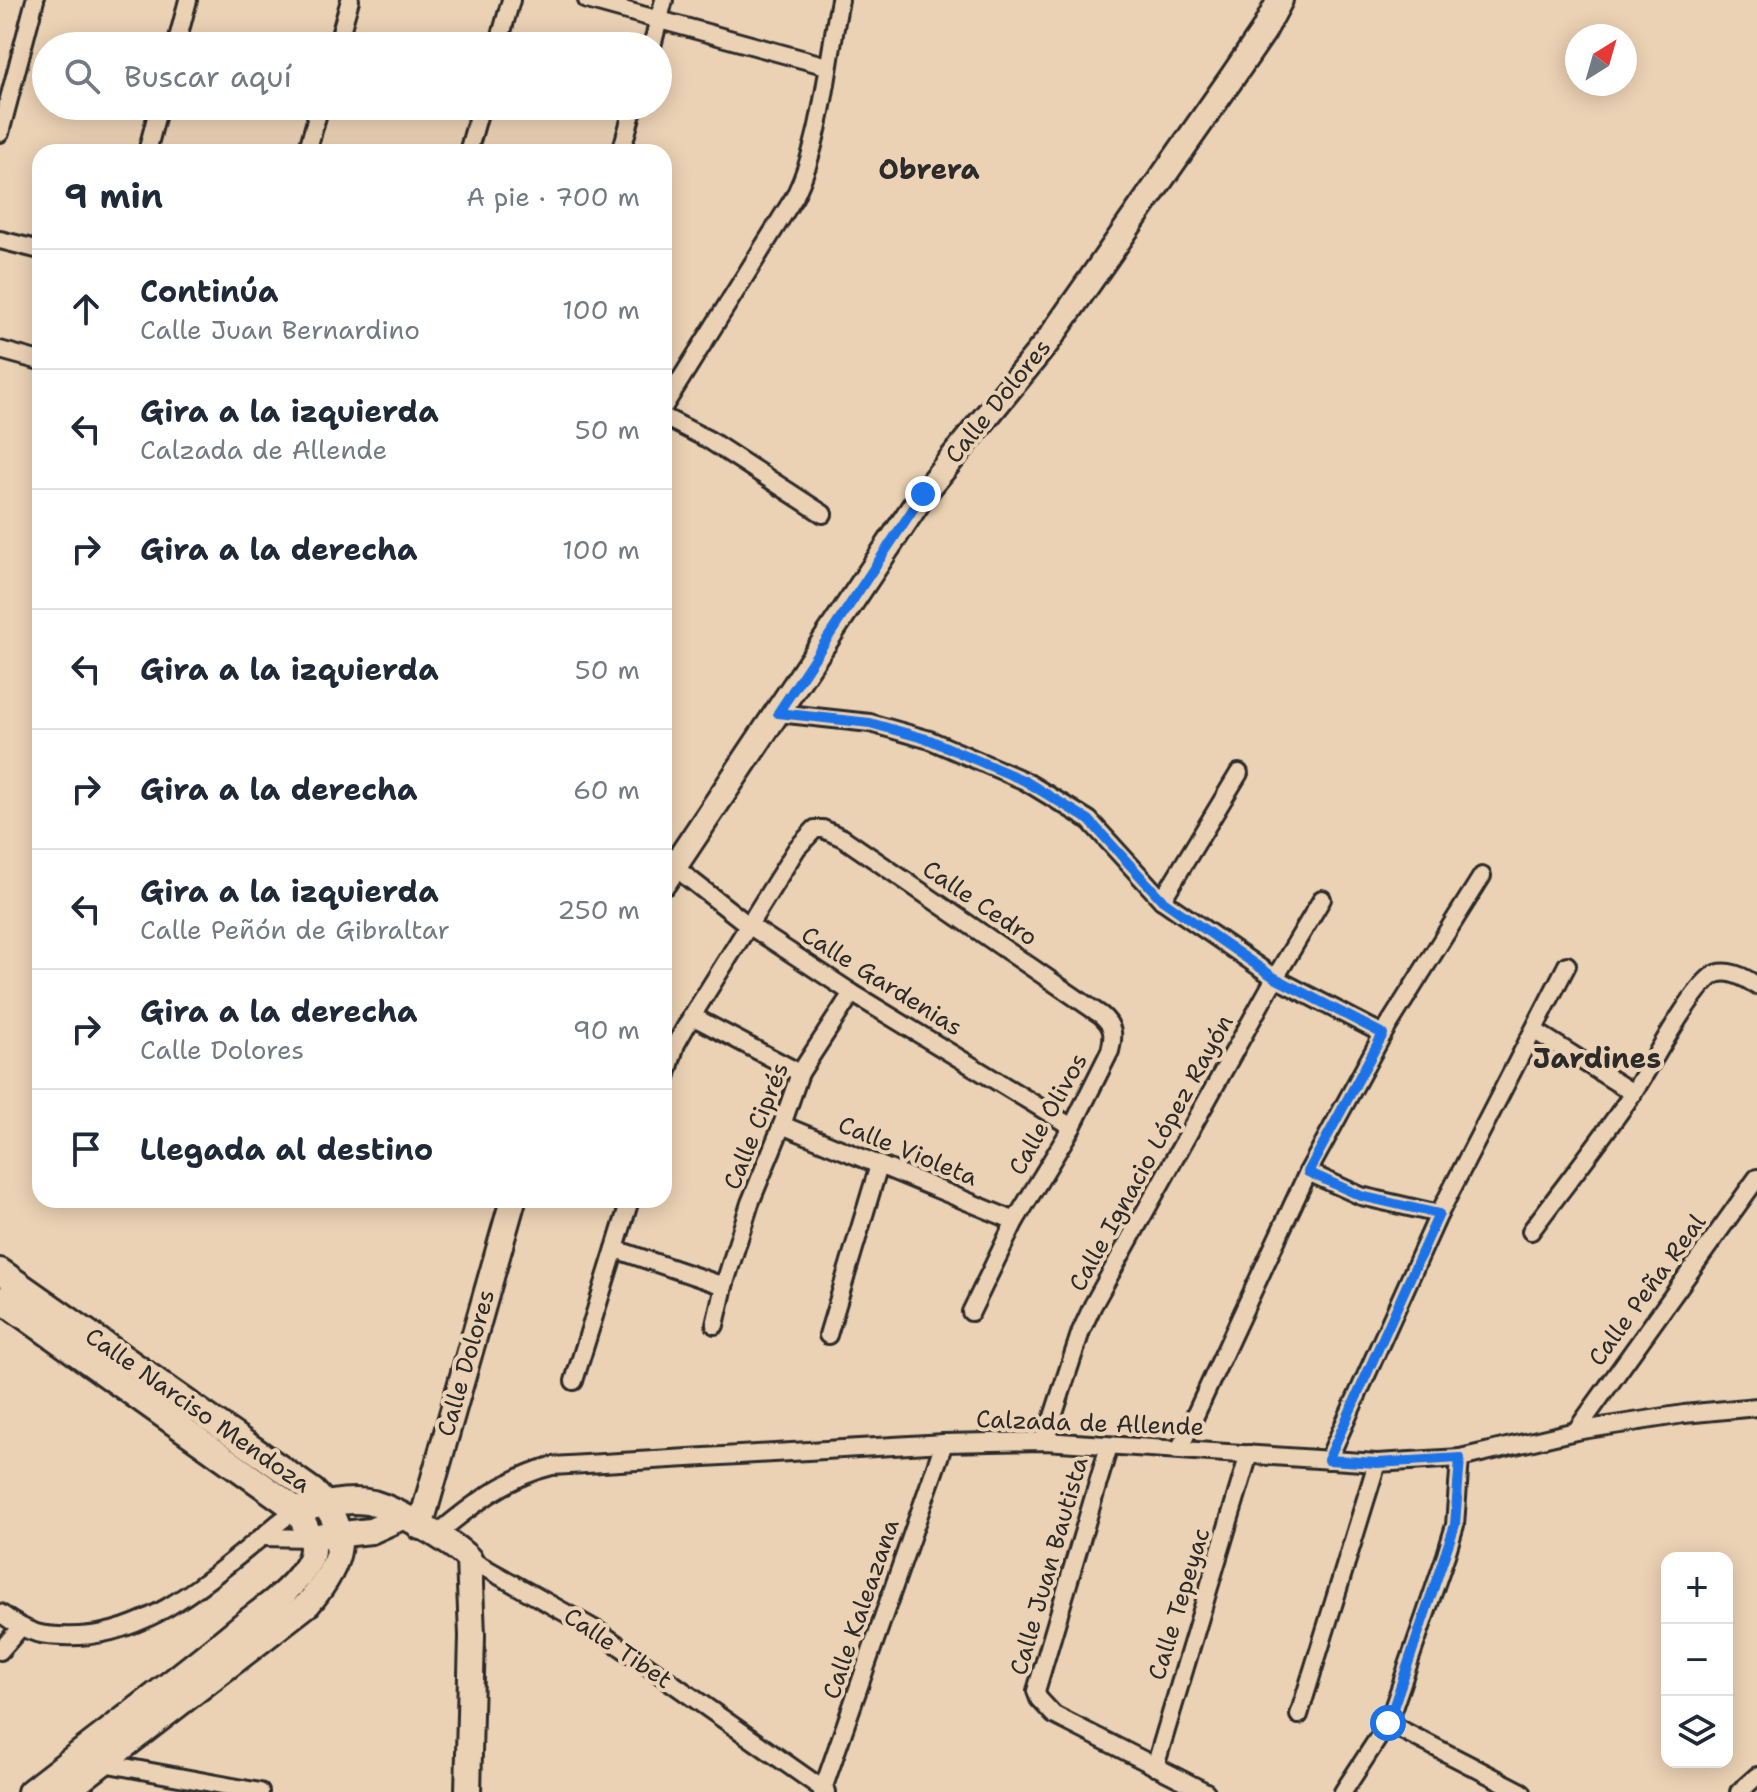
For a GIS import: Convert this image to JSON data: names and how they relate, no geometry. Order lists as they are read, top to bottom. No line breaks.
{"streets":{"street":["Calle Dolores","Calle Cedro","Calle Gardenias","Calle Olivos","Calle Ciprés","Calle Violeta","Calle Ignacio López Rayón","Calle Peña Real","Calle Narciso Mendoza","Calzada de Allende","Calle Juan Bautista","Calle Tepeyac","Calle Kaleazana","Calle Tibet"]},"crossings":[["Calle Dolores","Calzada de Allende"],["Calle Dolores","Calle Tibet"],["Calle Cedro","Calle Gardenias"],["Calle Cedro","Calle Olivos"],["Calle Gardenias","Calle Olivos"],["Calle Gardenias","Calle Ciprés"],["Calle Olivos","Calle Violeta"],["Calle Ciprés","Calle Violeta"],["Calle Ignacio López Rayón","Calzada de Allende"],["Calle Peña Real","Calzada de Allende"],["Calle Narciso Mendoza","Calle Tibet"],["Calzada de Allende","Calle Juan Bautista"],["Calzada de Allende","Calle Tepeyac"],["Calzada de Allende","Calle Kaleazana"],["Calzada de Allende","Calle Tibet"],["Calle Juan Bautista","Calle Tepeyac"],["Calle Kaleazana","Calle Tibet"]],"districts":["Obrera","Jardines"],"north":"top right","page":{"search":"Buscar aquí","heading":["9 min","A pie · 700 m"],"list":[["Continúa","Calle Juan Bernardino","100 m"],["Gira a la izquierda","Calzada de Allende","50 m"],["Gira a la derecha","100 m"],["Gira a la izquierda","50 m"],["Gira a la derecha","60 m"],["Gira a la izquierda","Calle Peñón de Gibraltar","250 m"],["Gira a la derecha","Calle Dolores","90 m"],"Llegada al destino"],"map_buttons":["+","−"]}}
